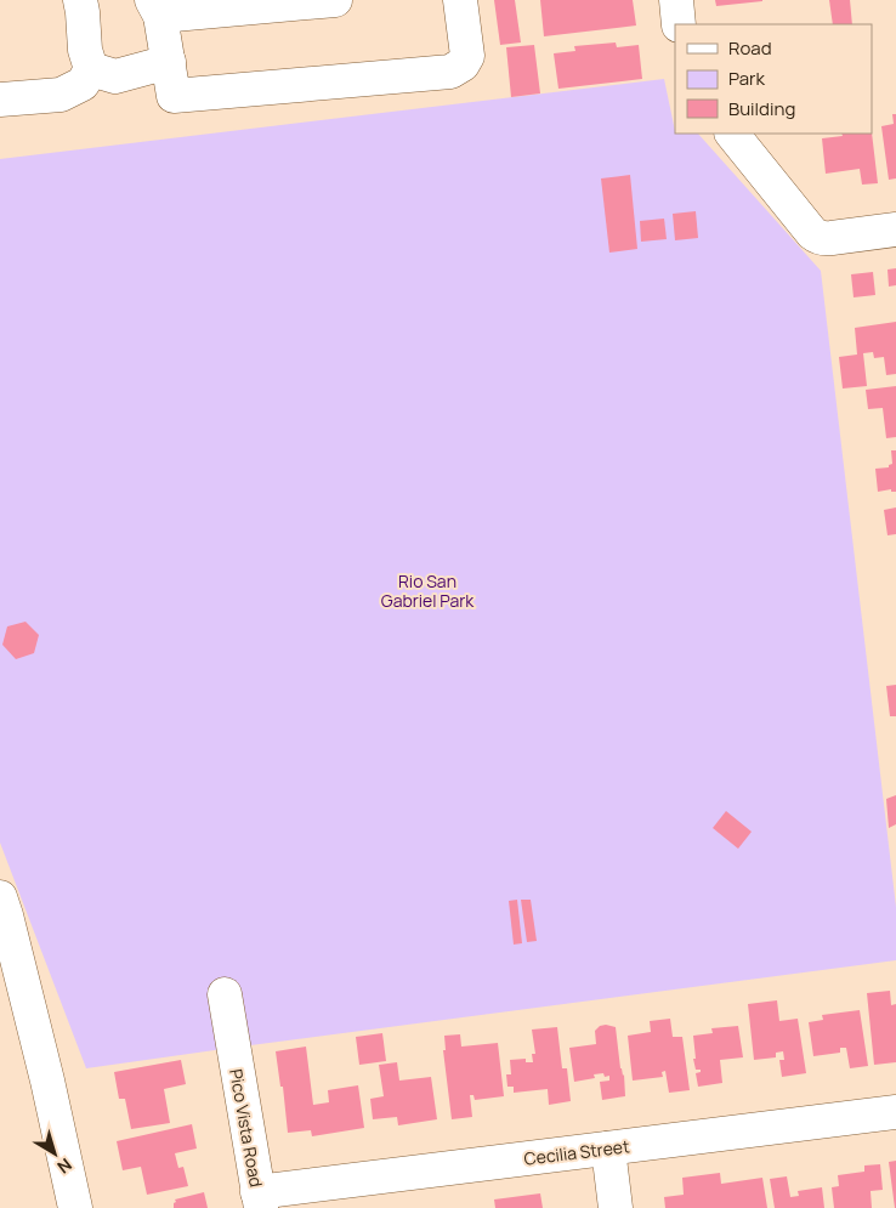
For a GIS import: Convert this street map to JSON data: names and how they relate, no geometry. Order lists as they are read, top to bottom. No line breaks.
{"streets":{"street":["Pico Vista Road","Cecilia Street"]},"crossings":[["Pico Vista Road","Cecilia Street"]],"parks":["Rio San Gabriel Park"],"legend":["Road","Park","Building"],"north":"bottom right"}
